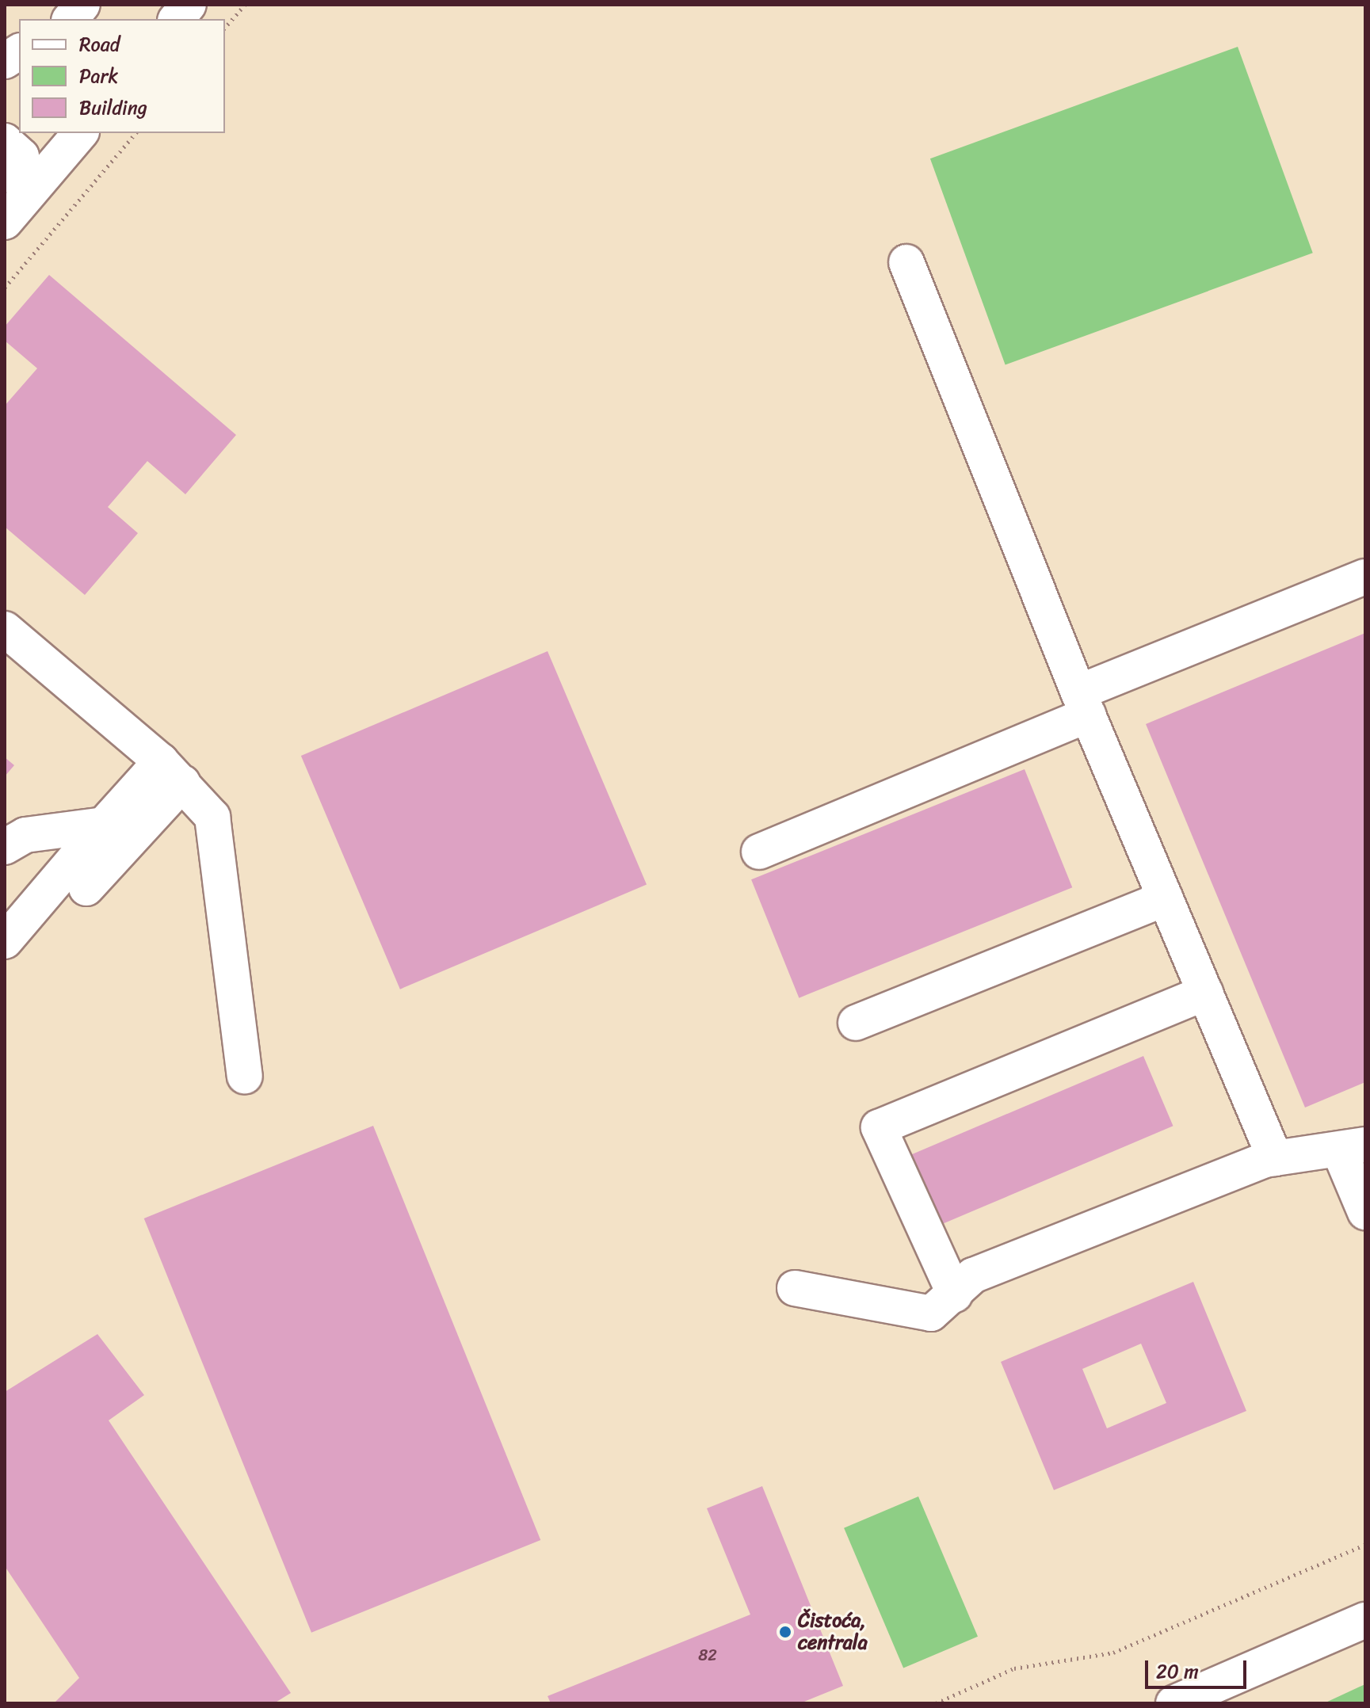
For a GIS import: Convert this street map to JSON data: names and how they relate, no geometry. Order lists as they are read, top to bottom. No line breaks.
{"places":["Čistoća, centrala"],"house_numbers":["82"],"legend":["Road","Park","Building"],"scale_bar":"20 m"}
